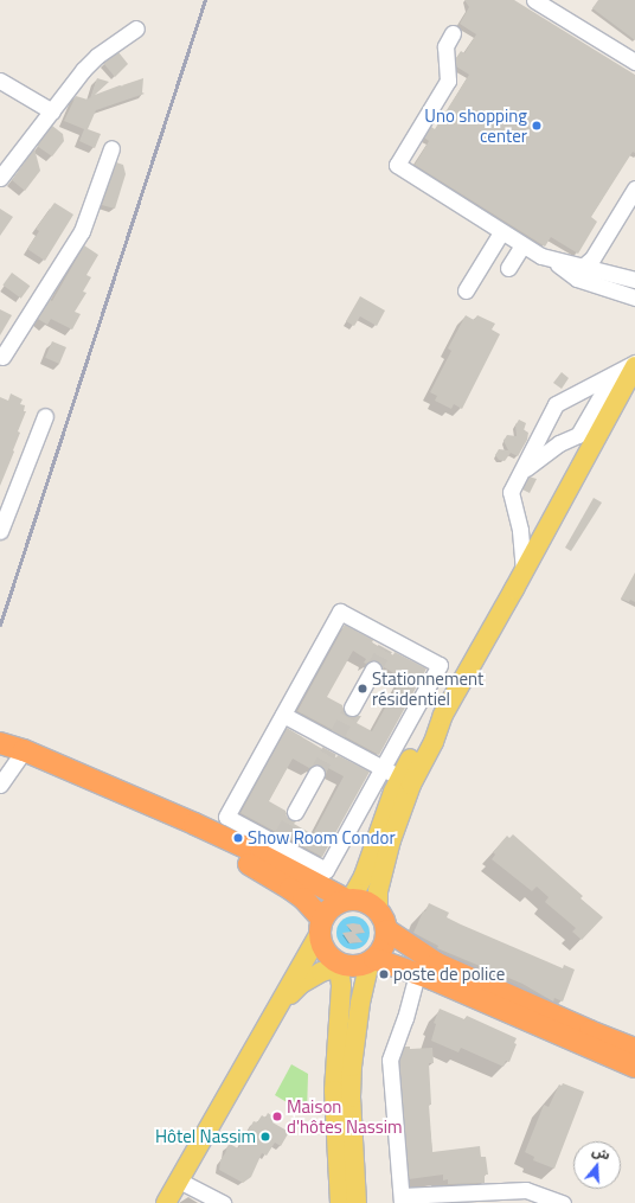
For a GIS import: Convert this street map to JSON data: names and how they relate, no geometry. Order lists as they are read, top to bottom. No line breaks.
{"places":["Uno shopping center","Stationnement résidentiel","Show Room Condor","poste de police","Maison d'hôtes Nassim","Hôtel Nassim"],"north":"top"}
